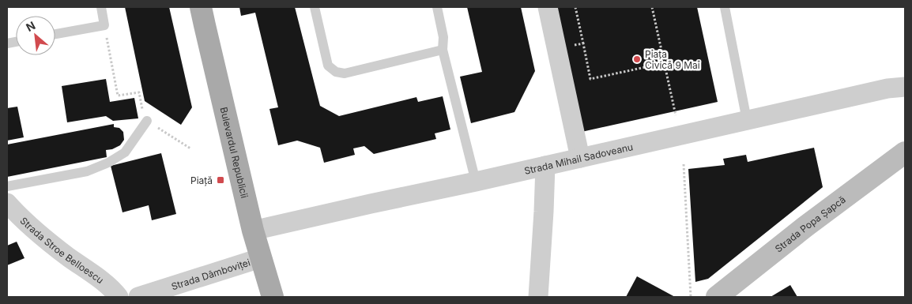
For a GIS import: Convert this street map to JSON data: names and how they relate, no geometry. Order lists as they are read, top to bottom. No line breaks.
{"streets":{"main road":["Bulevardul Republicii","Strada Popa Șapcă"],"street":["Strada Mihail Sadoveanu","Strada Stroe Belloescu","Strada Dâmboviței"]},"crossings":[["Bulevardul Republicii","Strada Mihail Sadoveanu"],["Bulevardul Republicii","Strada Dâmboviței"]],"places":{"other":["Piața Civică 9 Mai"],"transit":["Piață"]},"north":"top left"}
